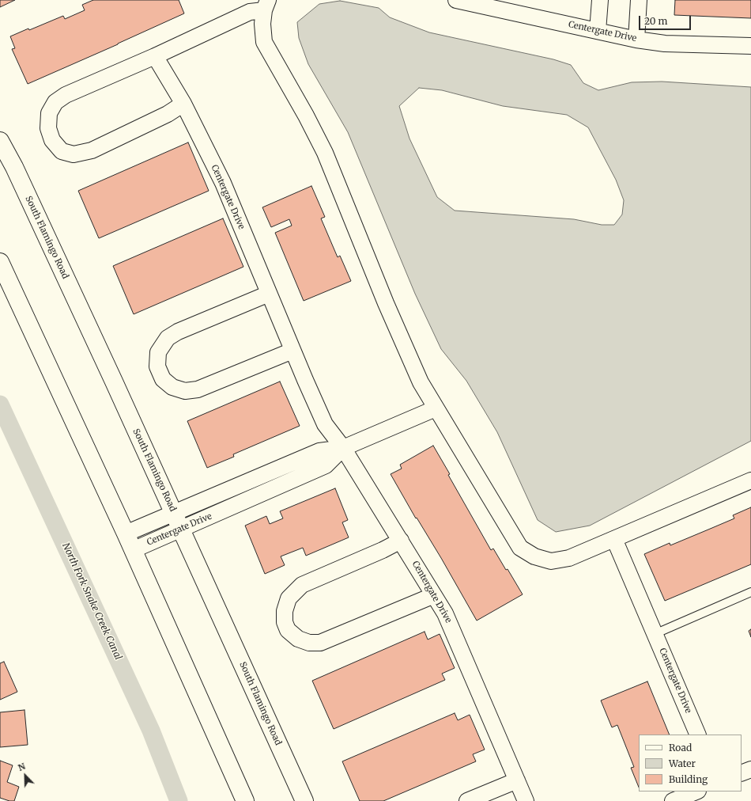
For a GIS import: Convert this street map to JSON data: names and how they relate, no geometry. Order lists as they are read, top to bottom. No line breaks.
{"streets":{"main road":["South Flamingo Road"],"street":["Centergate Drive"]},"crossings":[["Centergate Drive","South Flamingo Road"]],"water":["North Fork Snake Creek Canal"],"legend":["Road","Water","Building"],"scale_bar":"20 m","north":"top left"}
